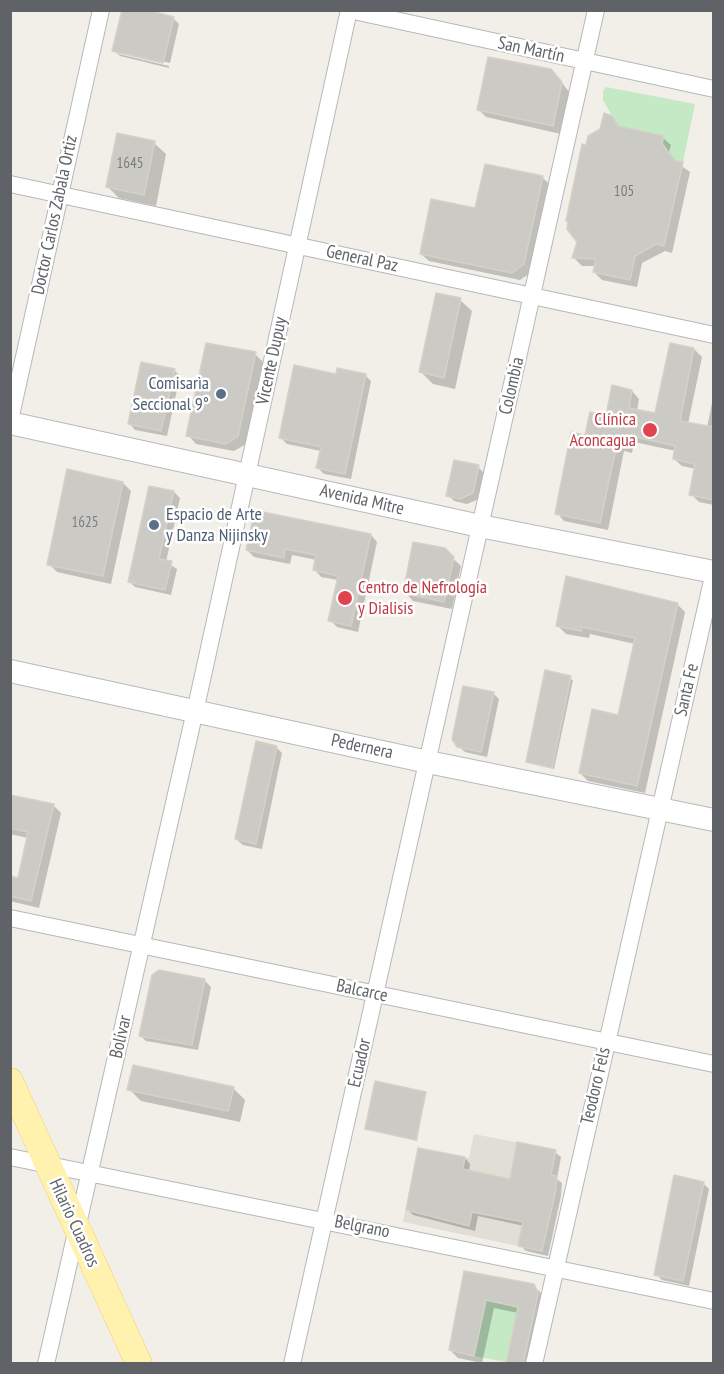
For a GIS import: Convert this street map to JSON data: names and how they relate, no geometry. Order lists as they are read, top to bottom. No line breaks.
{"streets":{"main road":["Hilario Cuadros"],"street":["San Martín","Doctor Carlos Zabala Ortiz","General Paz","Vicente Dupuy","Colombia","Avenida Mitre","Santa Fe","Pedernera","Balcarce","Bolívar","Ecuador","Teodoro Fels","Belgrano"]},"crossings":[["San Martín","Vicente Dupuy"],["San Martín","Colombia"],["Doctor Carlos Zabala Ortiz","General Paz"],["Doctor Carlos Zabala Ortiz","Avenida Mitre"],["General Paz","Vicente Dupuy"],["General Paz","Colombia"],["Vicente Dupuy","Avenida Mitre"],["Vicente Dupuy","Pedernera"],["Vicente Dupuy","Bolívar"],["Colombia","Avenida Mitre"],["Colombia","Pedernera"],["Colombia","Ecuador"],["Avenida Mitre","Santa Fe"],["Santa Fe","Pedernera"],["Santa Fe","Teodoro Fels"],["Pedernera","Bolívar"],["Pedernera","Ecuador"],["Pedernera","Teodoro Fels"],["Balcarce","Bolívar"],["Balcarce","Ecuador"],["Balcarce","Teodoro Fels"],["Bolívar","Hilario Cuadros"],["Bolívar","Belgrano"],["Ecuador","Belgrano"],["Teodoro Fels","Belgrano"],["Hilario Cuadros","Belgrano"]],"places":["Comisarìa Seccional 9°","Clínica Aconcagua","Espacio de Arte y Danza Nijinsky","Centro de Nefrología y Dialisis"],"house_numbers":["1645","105","1625"]}
